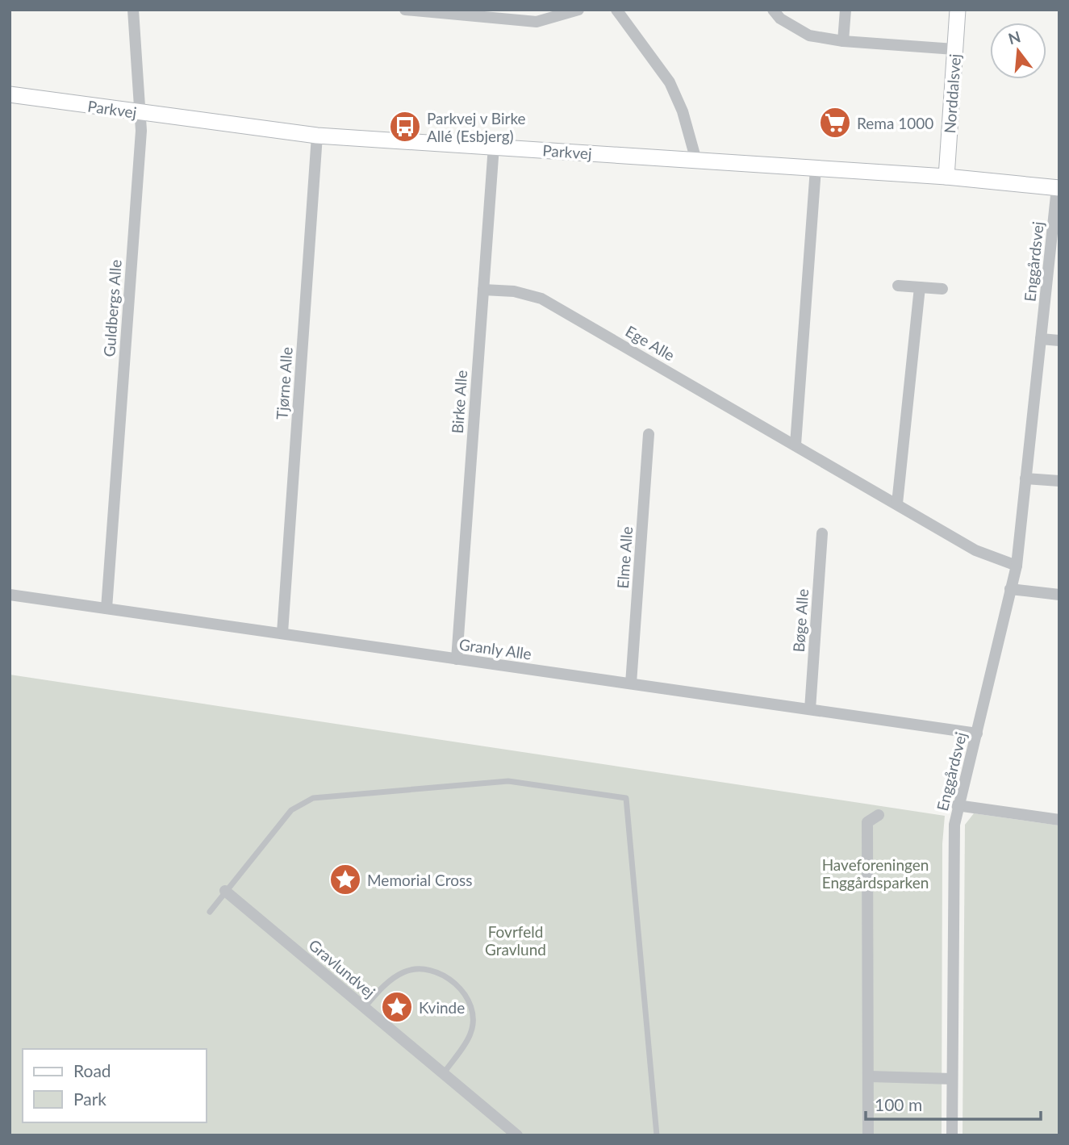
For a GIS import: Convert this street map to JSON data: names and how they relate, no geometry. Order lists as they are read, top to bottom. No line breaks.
{"streets":{"street":["Norddalsvej","Parkvej","Enggårdsvej","Guldbergs Alle","Ege Alle","Tjørne Alle","Birke Alle","Elme Alle","Bøge Alle","Granly Alle","Gravlundvej"]},"crossings":[["Norddalsvej","Parkvej"],["Parkvej","Enggårdsvej"],["Parkvej","Guldbergs Alle"],["Parkvej","Tjørne Alle"],["Parkvej","Birke Alle"],["Enggårdsvej","Ege Alle"],["Enggårdsvej","Granly Alle"],["Guldbergs Alle","Granly Alle"],["Ege Alle","Birke Alle"],["Tjørne Alle","Granly Alle"],["Birke Alle","Granly Alle"],["Elme Alle","Granly Alle"],["Bøge Alle","Granly Alle"]],"parks":["Haveforeningen Enggårdsparken","Fovrfeld Gravlund"],"places":{"supermarket":["Rema 1000"],"bus stop":["Parkvej v Birke Allé (Esbjerg)"],"place":["Memorial Cross","Kvinde"]},"legend":["Road","Park"],"scale_bar":"100 m","north":"top"}
